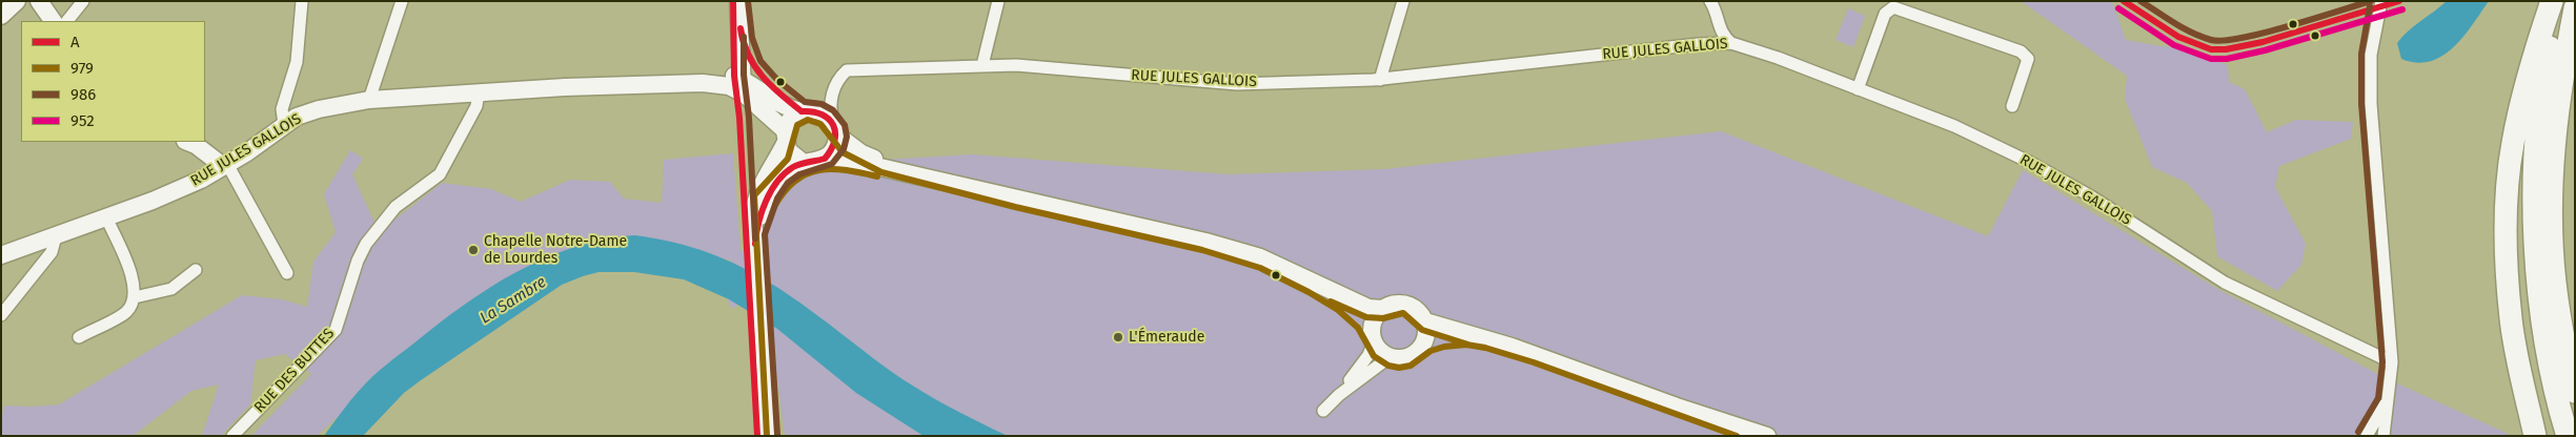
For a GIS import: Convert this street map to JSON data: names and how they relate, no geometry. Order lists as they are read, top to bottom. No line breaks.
{"streets":{"street":["RUE JULES GALLOIS","RUE DES BUTTES"]},"crossings":[["RUE JULES GALLOIS","RUE DES BUTTES"]],"water":["La Sambre"],"places":["Chapelle Notre-Dame de Lourdes","L'Émeraude"],"lines":["transit line A","transit line 986","transit line 952","transit line 979"],"legend":["A","979","986","952"]}
